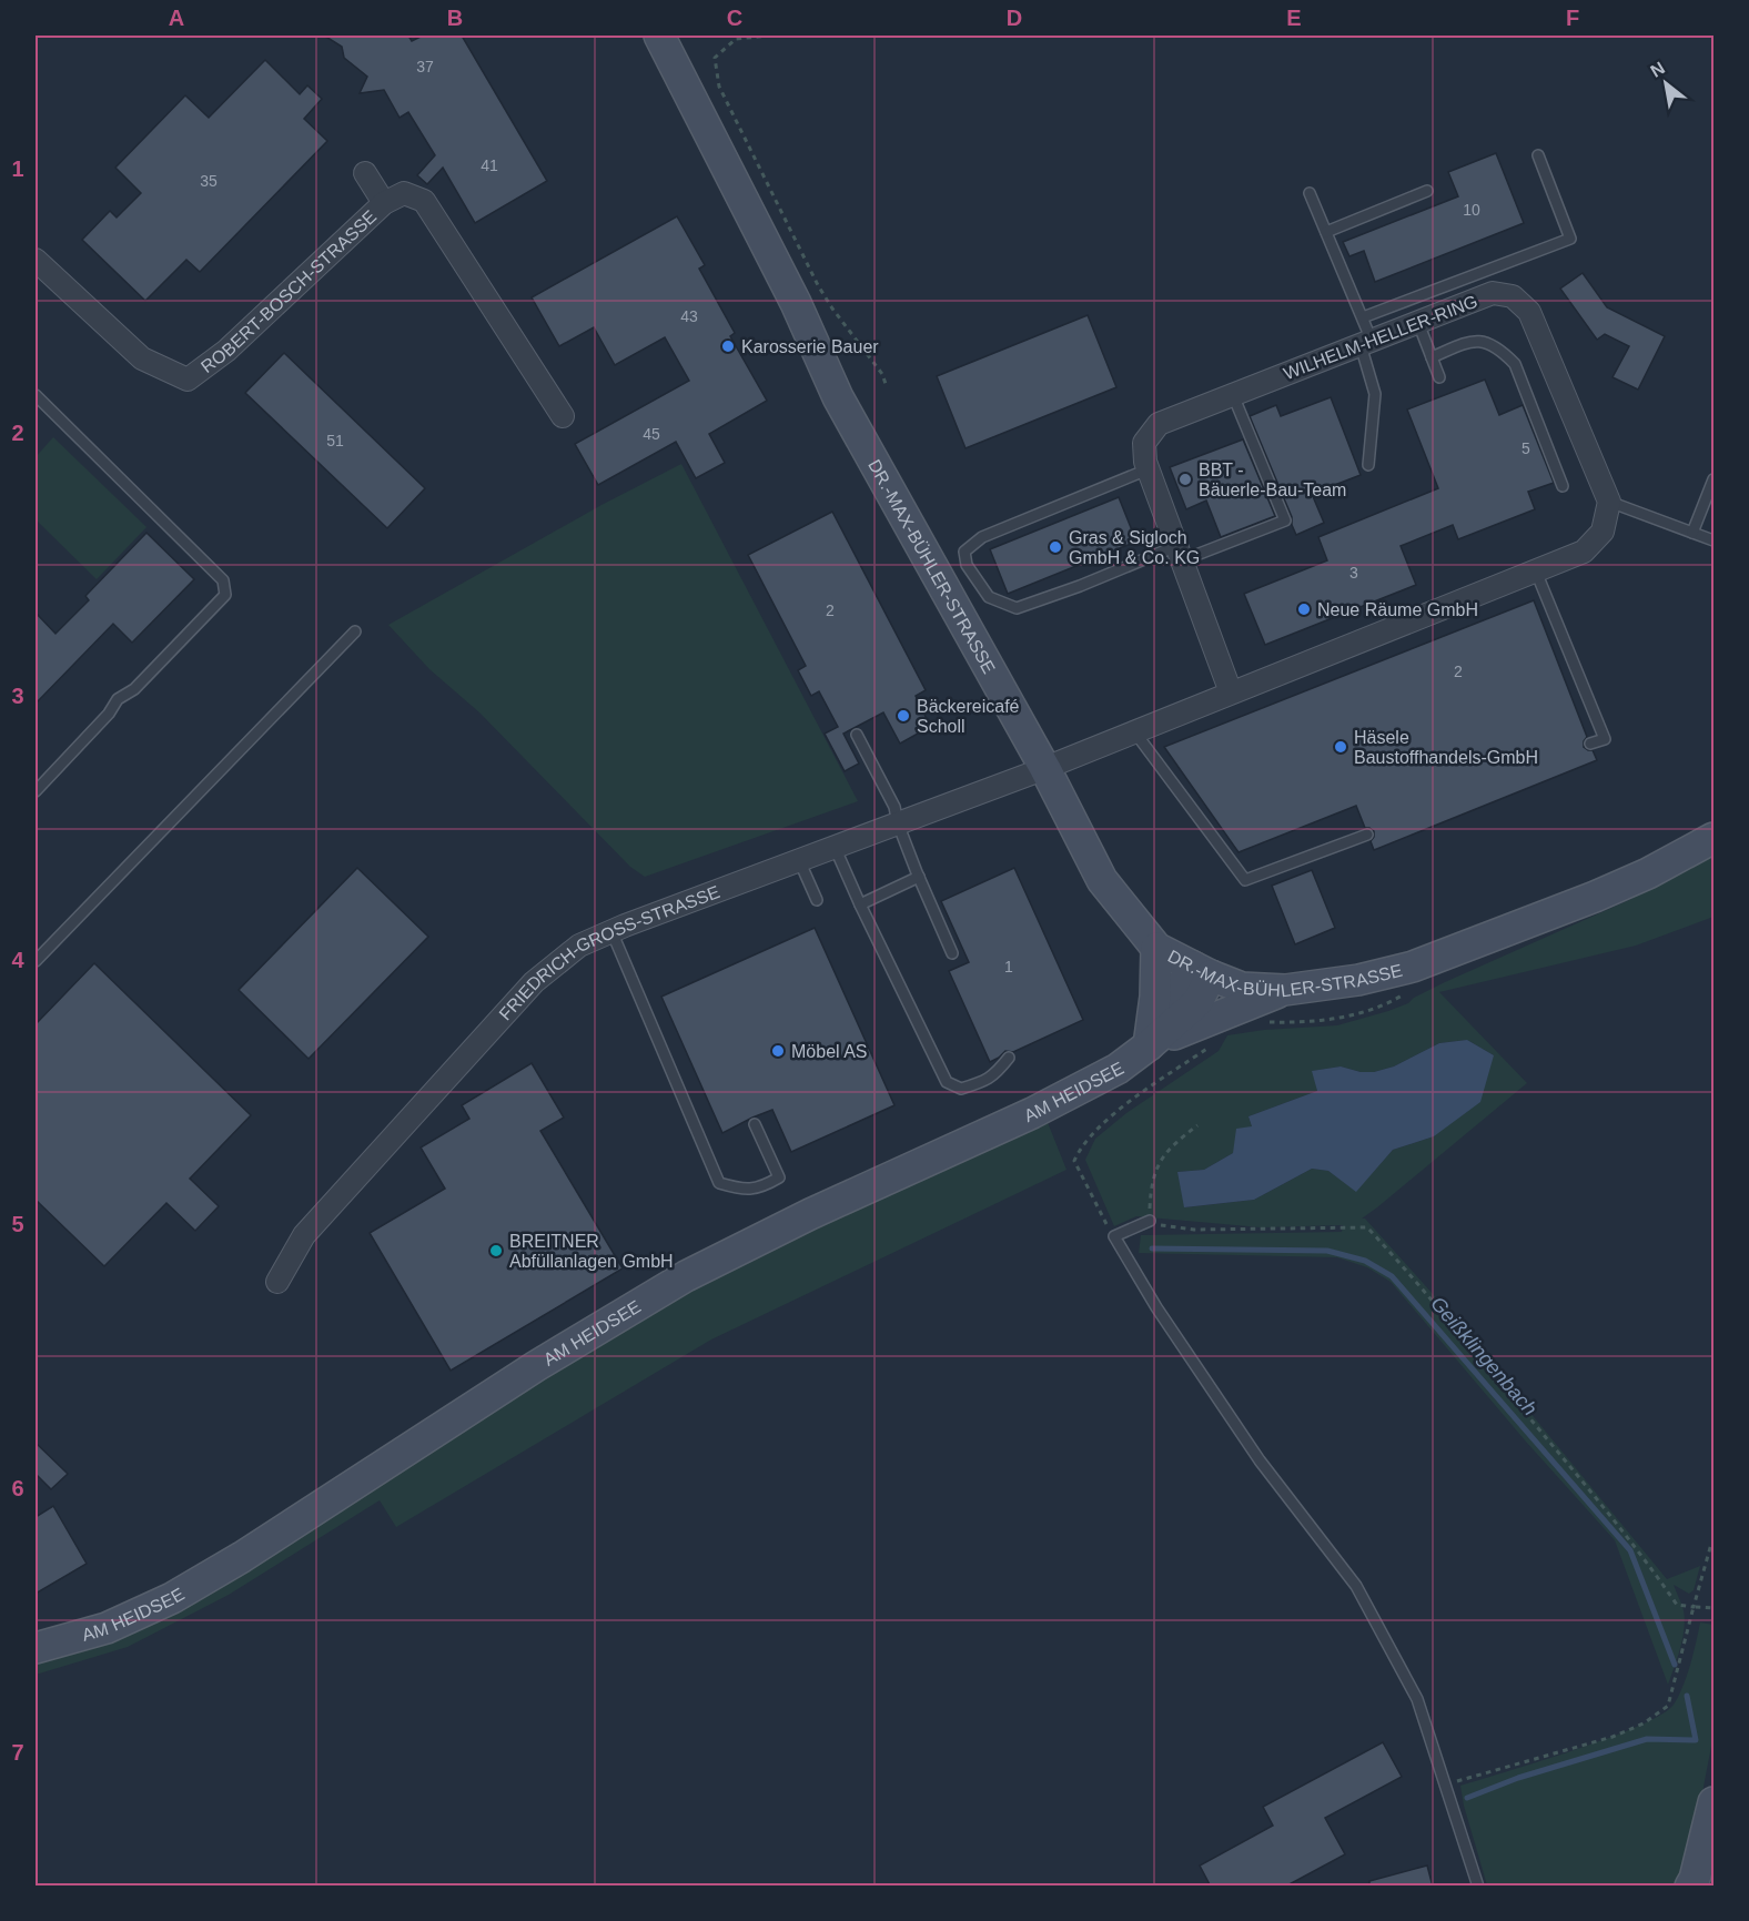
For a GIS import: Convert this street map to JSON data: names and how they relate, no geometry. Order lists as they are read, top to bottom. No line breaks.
{"streets":{"main road":["DR.-MAX-BÜHLER-STRASSE","AM HEIDSEE"],"street":["ROBERT-BOSCH-STRASSE","WILHELM-HELLER-RING","FRIEDRICH-GROSS-STRASSE"]},"crossings":[["DR.-MAX-BÜHLER-STRASSE","FRIEDRICH-GROSS-STRASSE"],["DR.-MAX-BÜHLER-STRASSE","AM HEIDSEE"]],"water":["Geißklingenbach"],"places":["Karosserie Bauer","BBT - Bäuerle-Bau-Team","Gras & Sigloch GmbH & Co. KG","Neue Räume GmbH","Bäckereicafé Scholl","Häsele Baustoffhandels-GmbH","Möbel AS","BREITNER Abfüllanlagen GmbH"],"house_numbers":["37","41","35","10","43","45","51","5","3","2","2","1"],"north":"top left","grid":{"columns":["A","B","C","D","E","F"],"rows":["1","2","3","4","5","6","7"]}}
